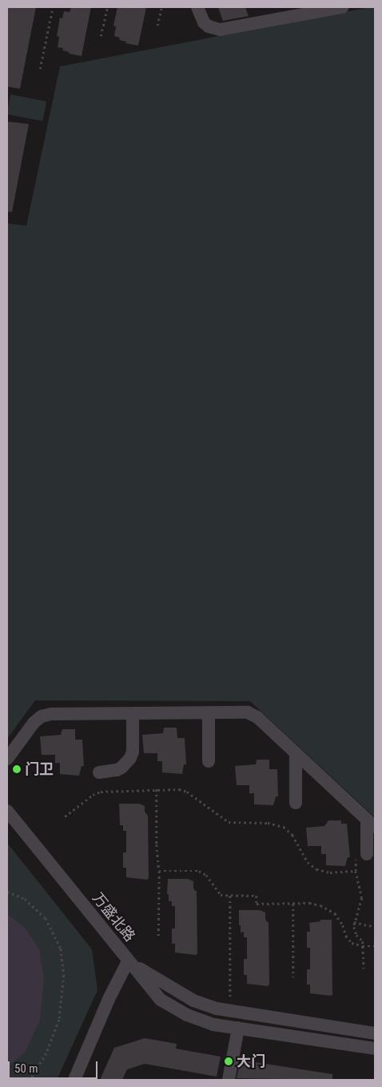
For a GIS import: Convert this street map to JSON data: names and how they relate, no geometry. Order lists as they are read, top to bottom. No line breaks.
{"streets":{"street":["万盛北路"]},"places":["门卫","大门"],"scale_bar":"50 m"}
